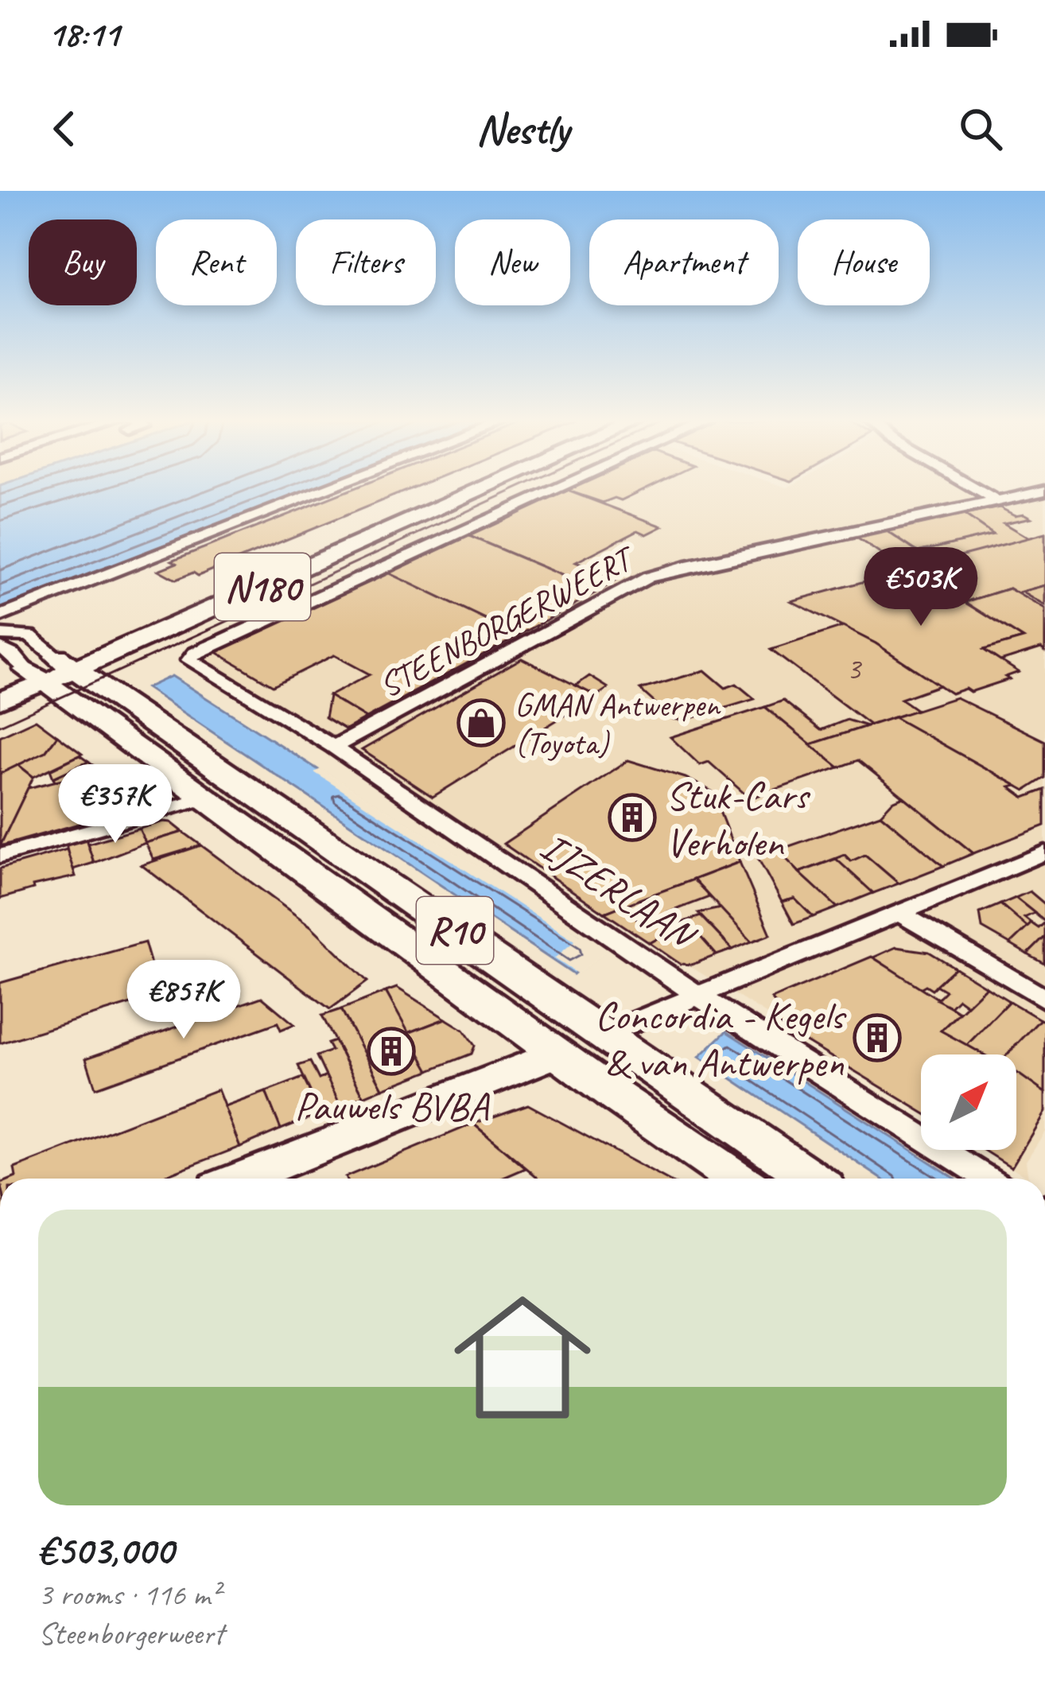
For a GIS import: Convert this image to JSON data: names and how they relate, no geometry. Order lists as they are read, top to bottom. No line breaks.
{"streets":{"main road":["N180","R10"],"street":["STEENBORGERWEERT","IJZERLAAN"]},"crossings":[["N180","R10"],["STEENBORGERWEERT","IJZERLAAN"]],"places":{"shop":["GMAN Antwerpen (Toyota)"],"building":["Stuk-Cars Verholen","Concordia - Kegels & van Antwerpen","Pauwels BVBA"]},"house_numbers":["3"],"north":"top right","page":{"status":"18:11","header":"Nestly","chip":["Buy","Rent","Filters","New","Apartment","House"],"price":["€503K","€357K","€857K"],"list":[{"name":"€503,000","note":"3 rooms · 116 m² · Steenborgerweert"}]}}
